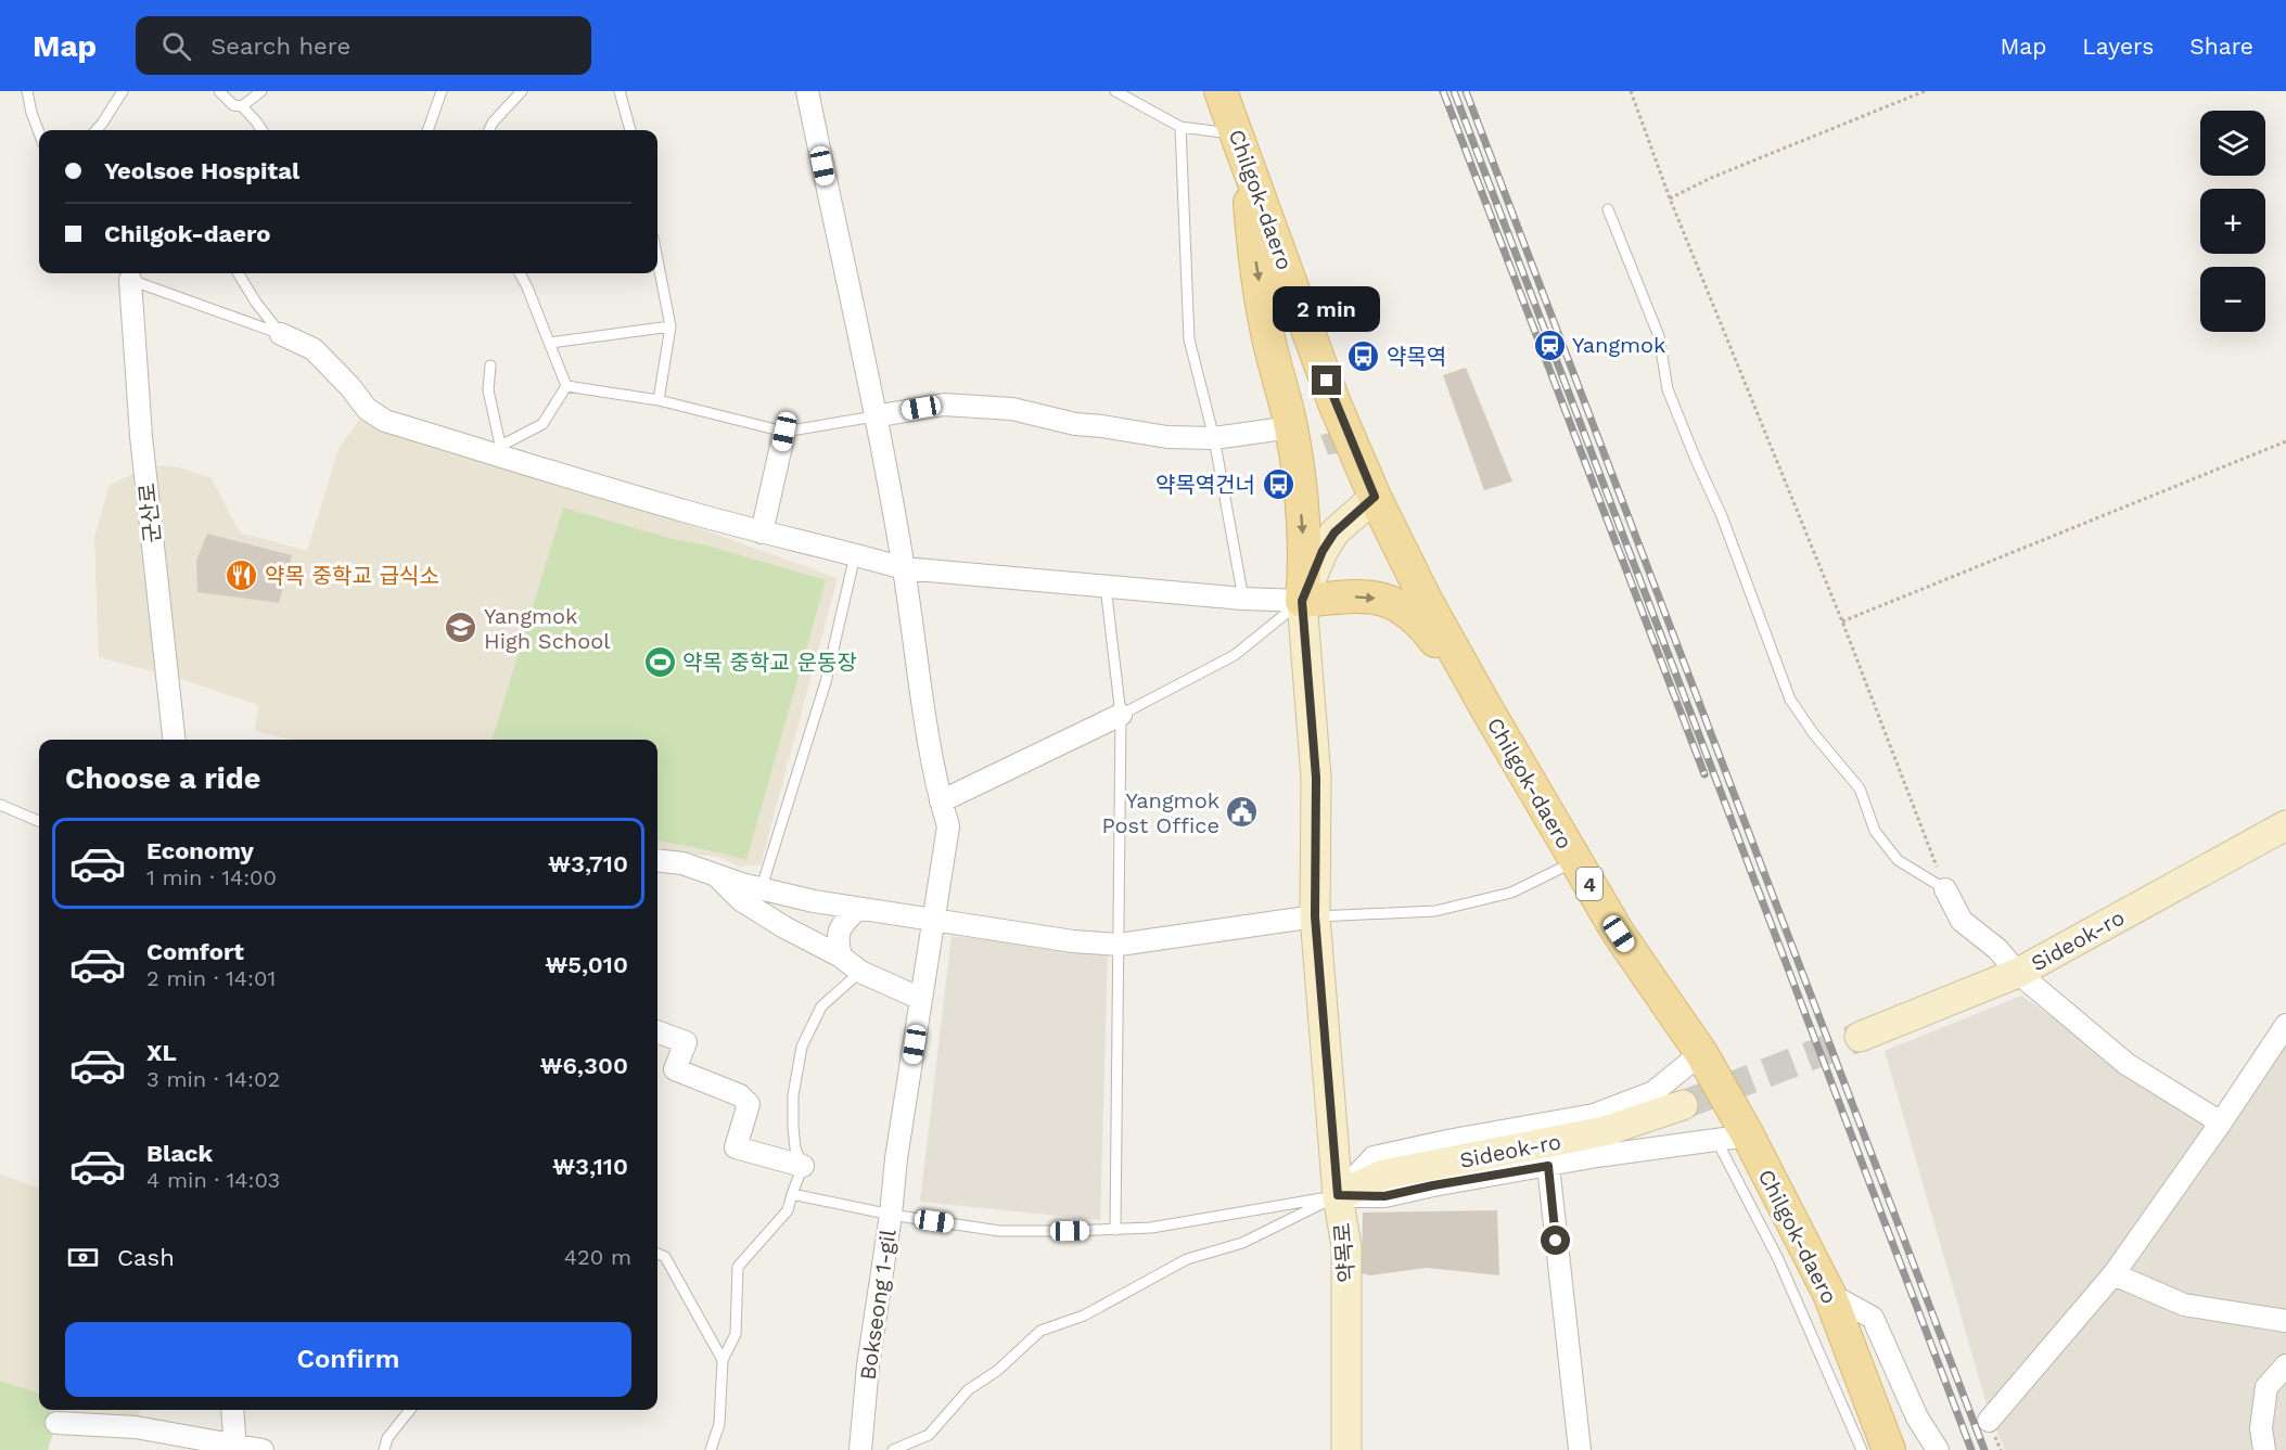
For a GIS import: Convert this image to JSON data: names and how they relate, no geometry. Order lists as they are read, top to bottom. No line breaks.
{"streets":{"main road":["Chilgok-daero","4"],"street":["군산로","Sideok-ro","약목로","Bokseong 1-gil"]},"crossings":[["Chilgok-daero","약목로"],["Sideok-ro","약목로"]],"places":{"station":["Yangmok"],"bus stop":["약목역","약목역건너"],"restaurant":["약목 중학교 급식소"],"school or university":["Yangmok High School"],"sports":["약목 중학교 운동장"],"public building":["Yangmok Post Office"]},"page":{"header":"Map","search":"Search here","nav":["Map","Layers","Share"],"map_buttons":["+","−"],"banner":["Yeolsoe Hospital","Chilgok-daero"],"bubble":"2 min","heading":"Choose a ride","list":[{"name":"Economy","note":"1 min · 14:00","value":"₩3,710"},{"name":"Comfort","note":"2 min · 14:01","value":"₩5,010"},{"name":"XL","note":"3 min · 14:02","value":"₩6,300"},{"name":"Black","note":"4 min · 14:03","value":"₩3,110"}],"pay":["Cash","420 m"],"buttons":"Confirm"}}
